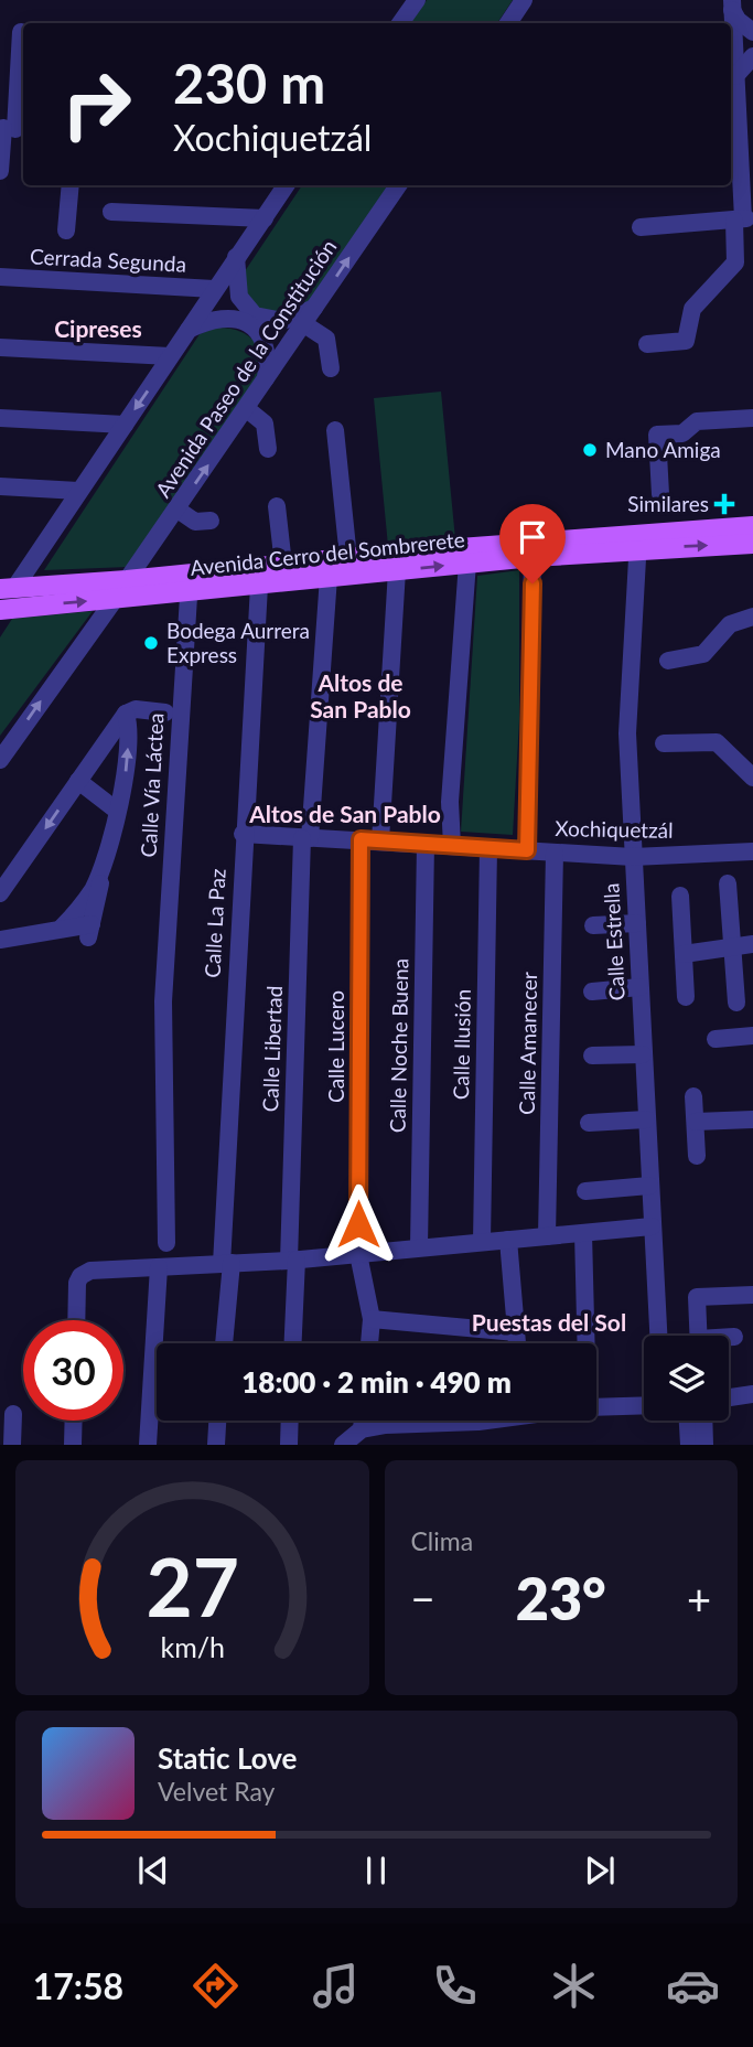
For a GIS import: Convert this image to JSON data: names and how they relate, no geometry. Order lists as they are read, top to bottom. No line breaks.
{"streets":{"main road":["Avenida Cerro del Sombrerete"],"street":["Cerrada Segunda","Avenida Paseo de la Constitución","Calle Vía Láctea","Xochiquetzál","Calle La Paz","Calle Estrella","Calle Amanecer","Calle Ilusión","Calle Noche Buena","Calle Lucero","Calle Libertad"]},"crossings":[["Avenida Paseo de la Constitución","Avenida Cerro del Sombrerete"],["Avenida Cerro del Sombrerete","Calle Vía Láctea"],["Avenida Cerro del Sombrerete","Calle La Paz"],["Avenida Cerro del Sombrerete","Calle Estrella"],["Avenida Cerro del Sombrerete","Calle Libertad"],["Xochiquetzál","Calle La Paz"],["Xochiquetzál","Calle Estrella"],["Xochiquetzál","Calle Amanecer"],["Xochiquetzál","Calle Ilusión"],["Xochiquetzál","Calle Noche Buena"],["Xochiquetzál","Calle Lucero"],["Xochiquetzál","Calle Libertad"]],"districts":["Cipreses","Altos de San Pablo","Altos de San Pablo","Puestas del Sol"],"places":{"other":["Mano Amiga","Bodega Aurrera Express"],"health":["Similares"]},"page":{"turn":["230 m","Xochiquetzál"],"limit":"30","trip":"18:00 · 2 min · 490 m","tile":"Clima","heat":["−","23°","+"],"song":["Static Love","Velvet Ray"],"tabs":"17:58","gauge":["27","km/h"]}}
